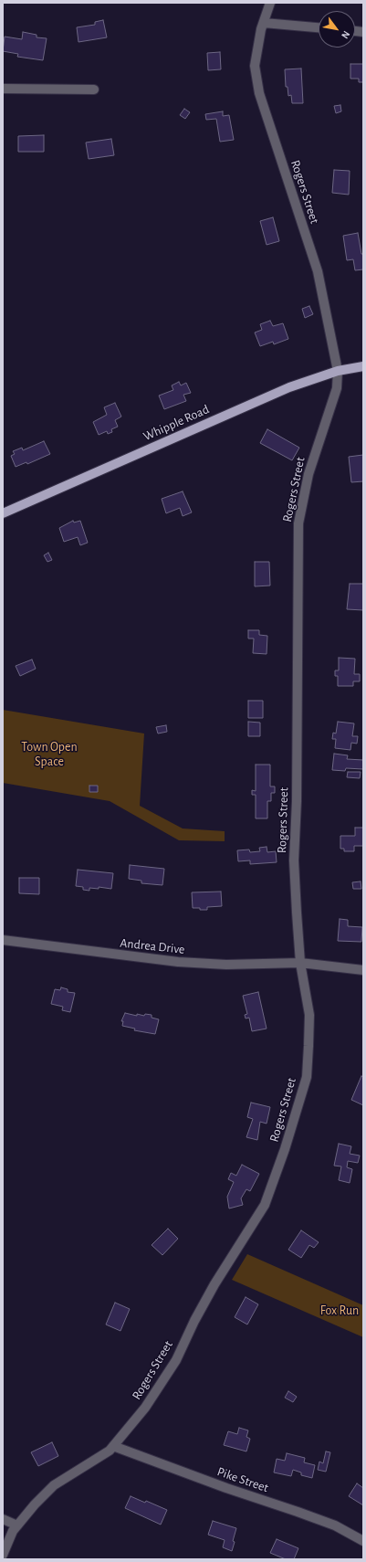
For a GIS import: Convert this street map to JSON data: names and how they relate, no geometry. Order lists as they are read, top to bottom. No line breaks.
{"streets":{"main road":["Whipple Road"],"street":["Rogers Street","Andrea Drive","Pike Street"]},"crossings":[["Rogers Street","Whipple Road"],["Rogers Street","Andrea Drive"],["Rogers Street","Pike Street"]],"parks":["Town Open Space","Fox Run"],"north":"bottom right"}
